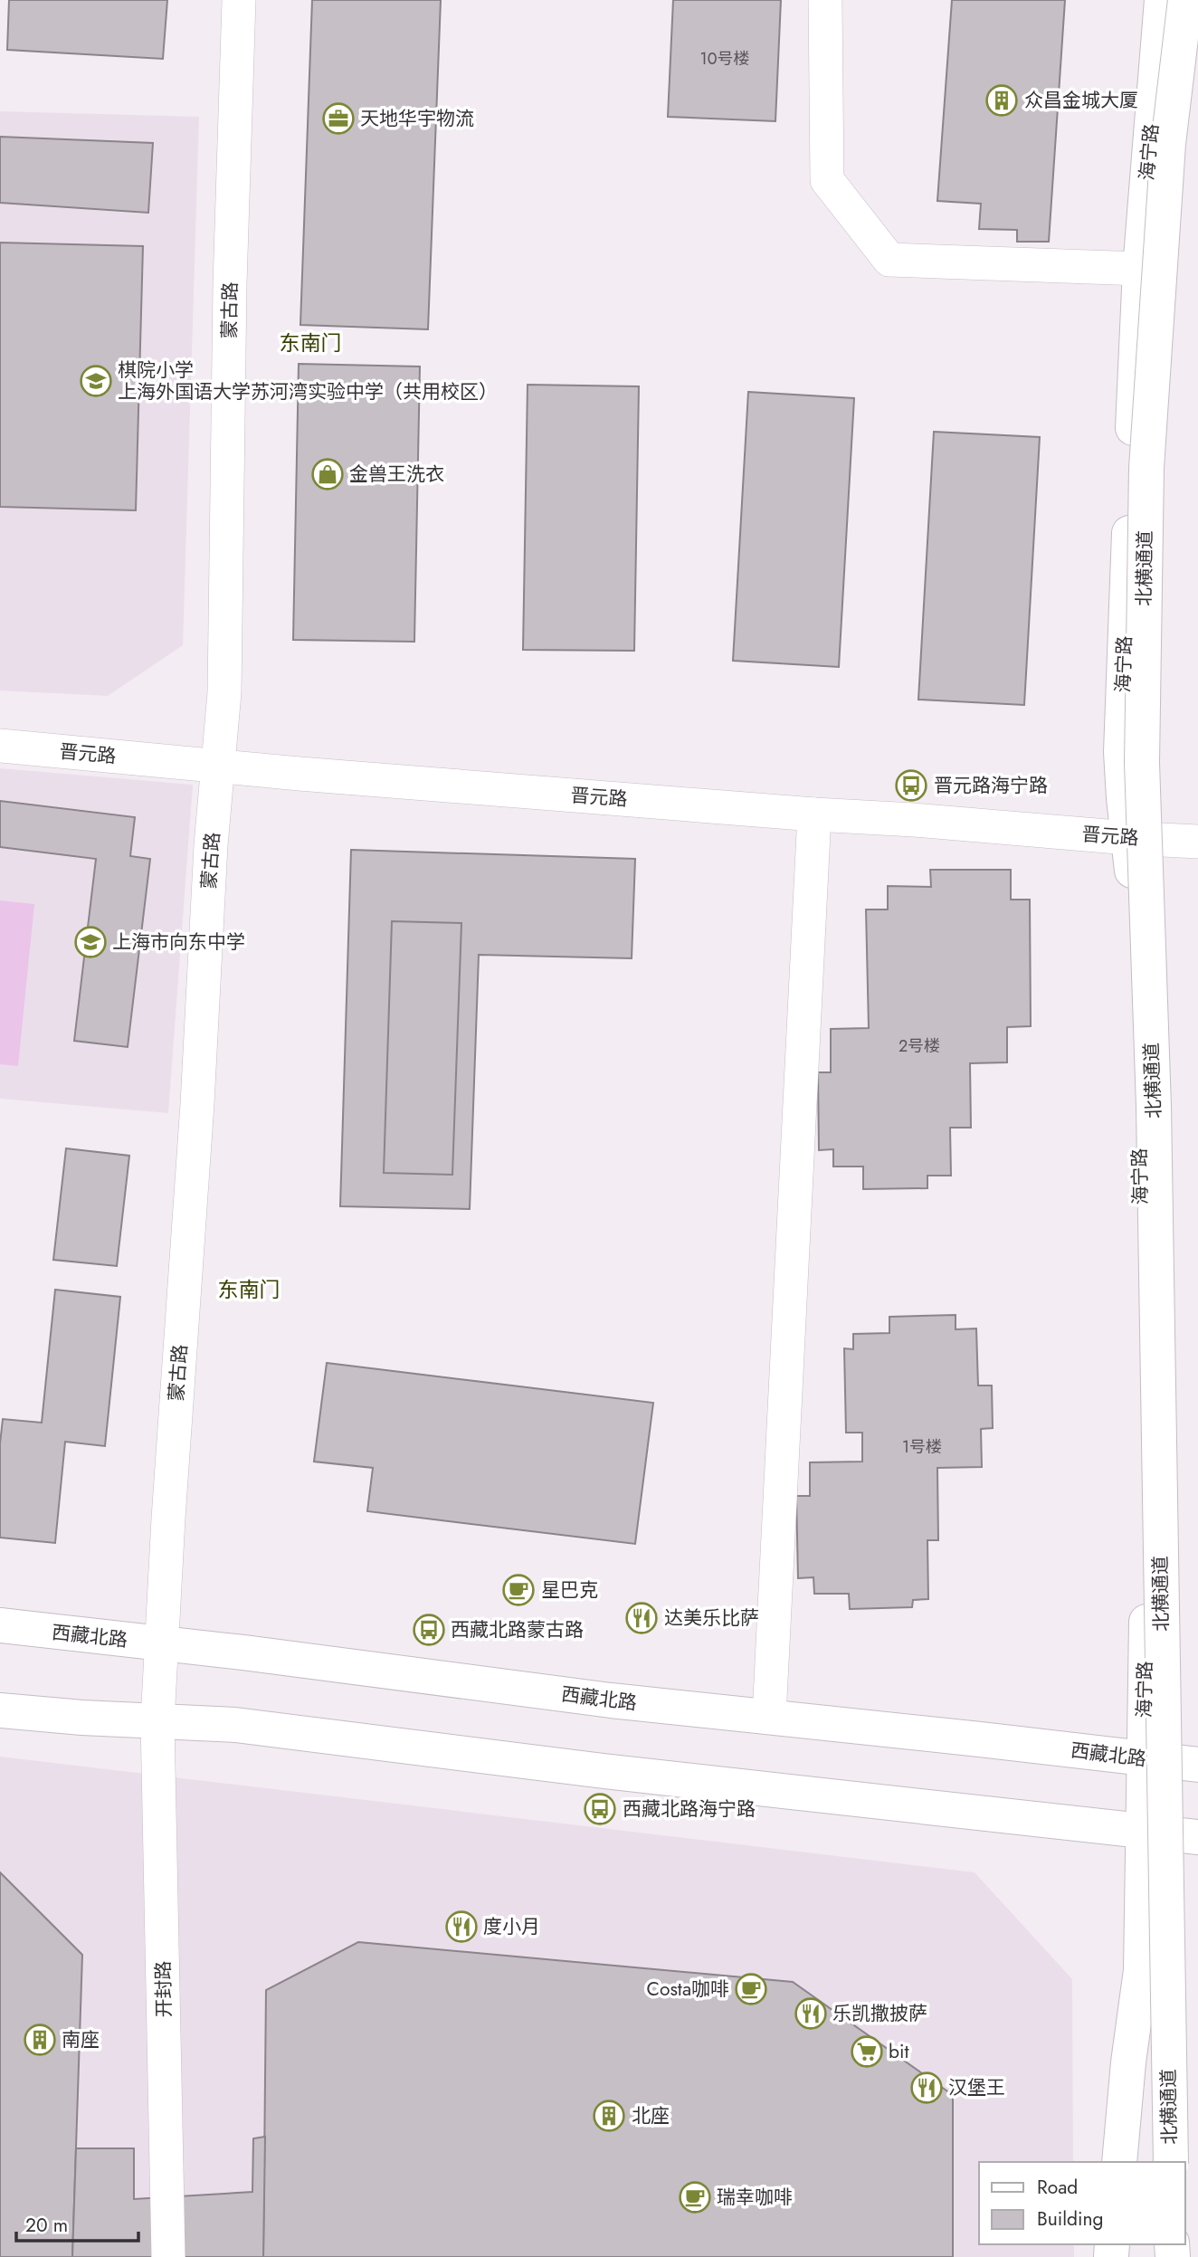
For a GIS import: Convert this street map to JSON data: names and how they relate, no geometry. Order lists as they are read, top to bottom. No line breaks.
{"streets":{"main road":["海宁路","北横通道","西藏北路"],"street":["蒙古路","晋元路","开封路"]},"crossings":[["海宁路","晋元路"],["海宁路","西藏北路"],["蒙古路","晋元路"],["蒙古路","西藏北路"],["蒙古路","开封路"]],"districts":["东南门","东南门"],"places":{"building":["众昌金城大厦","南座","北座"],"office":["天地华宇物流"],"school or university":["棋院小学 上海外国语大学苏河湾实验中学（共用校区）","上海市向东中学"],"shop":["金兽王洗衣"],"bus stop":["晋元路海宁路","西藏北路蒙古路","西藏北路海宁路"],"cafe":["星巴克","Costa咖啡","瑞幸咖啡"],"restaurant":["达美乐比萨","度小月","乐凯撒披萨","汉堡王"],"supermarket":["bit"]},"house_numbers":["10号楼","2号楼","1号楼"],"legend":["Road","Building"],"scale_bar":"20 m"}
